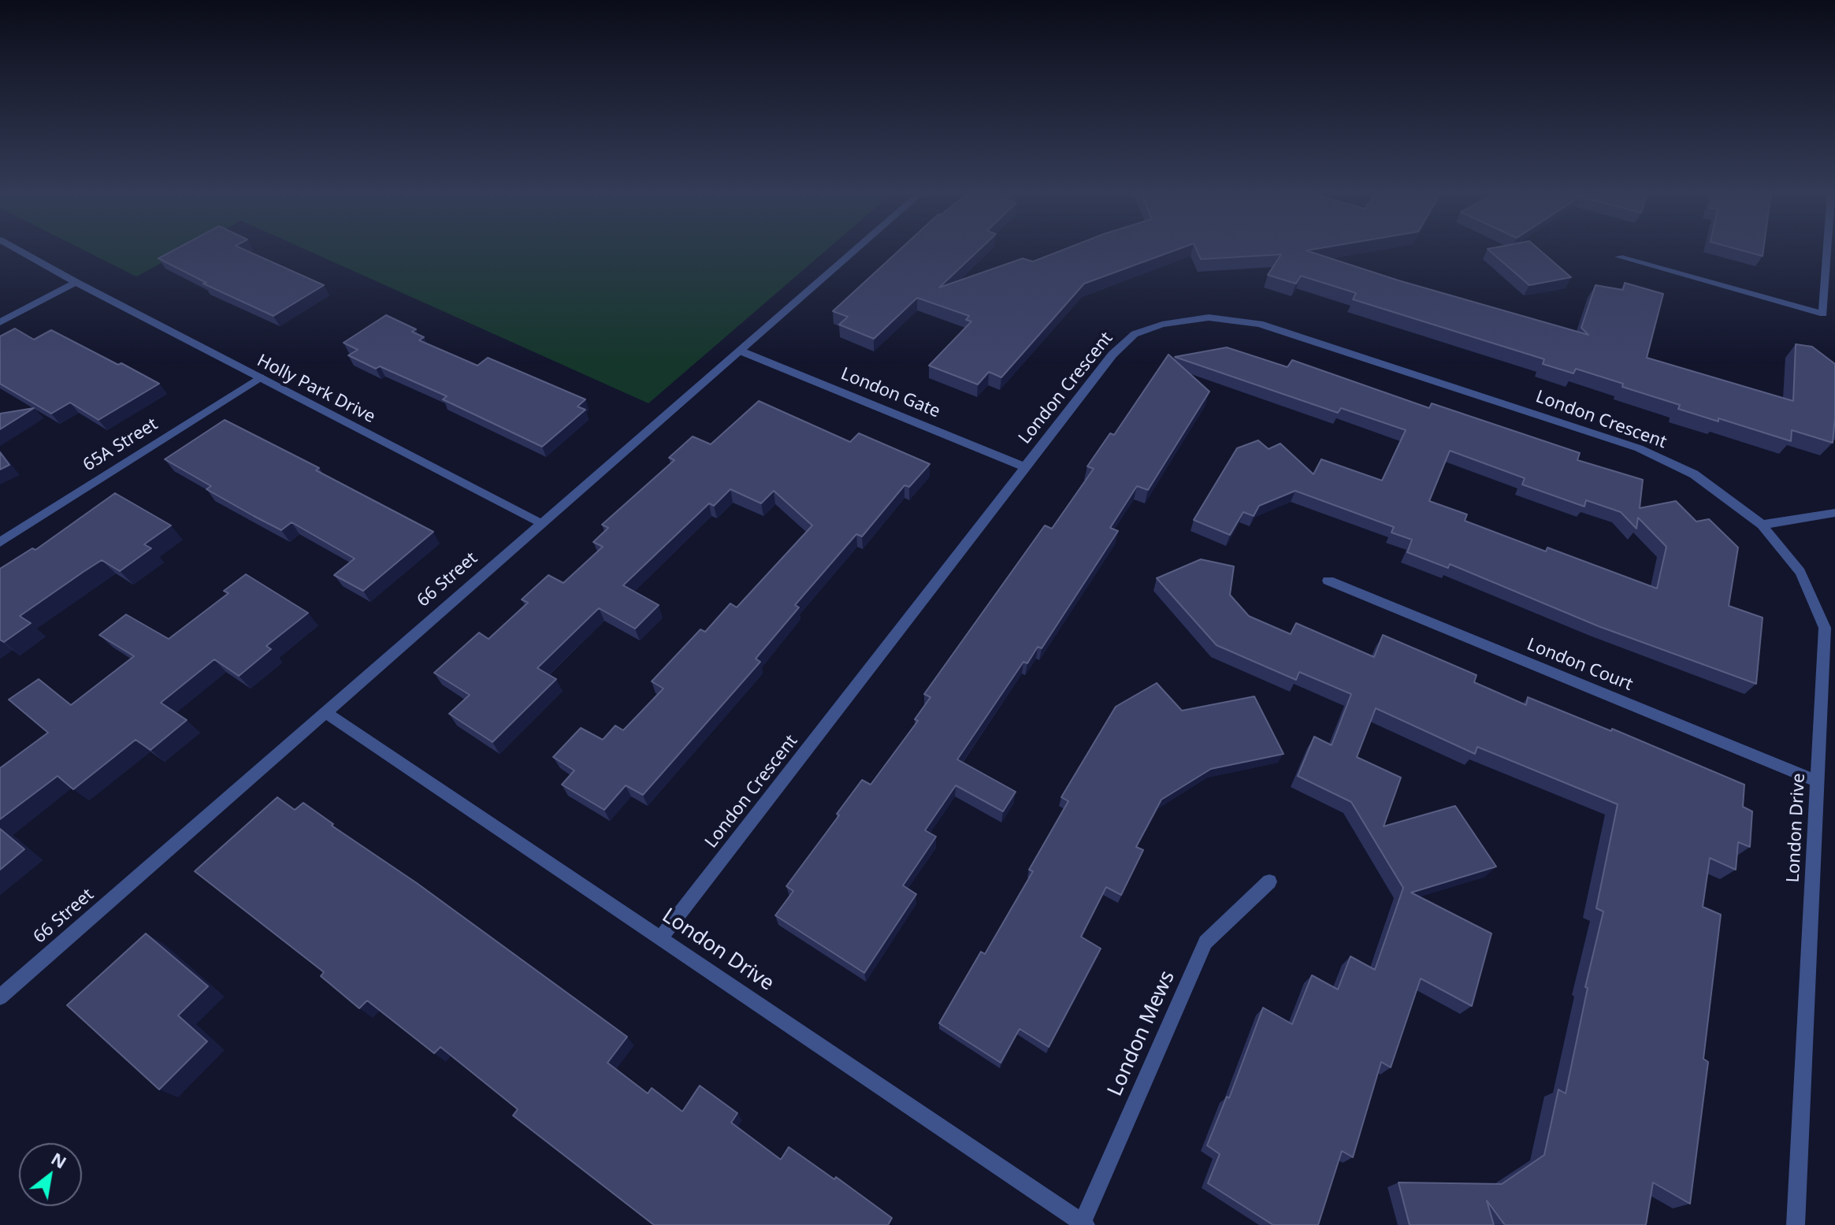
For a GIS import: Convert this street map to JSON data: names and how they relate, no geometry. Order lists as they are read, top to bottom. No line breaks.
{"streets":{"street":["London Crescent","Holly Park Drive","London Gate","65A Street","66 Street","London Court","London Drive","London Mews"]},"crossings":[["London Crescent","London Gate"],["London Crescent","London Drive"],["Holly Park Drive","65A Street"],["Holly Park Drive","66 Street"],["London Gate","66 Street"],["66 Street","London Drive"],["London Court","London Drive"],["London Drive","London Mews"]],"north":"top right"}
